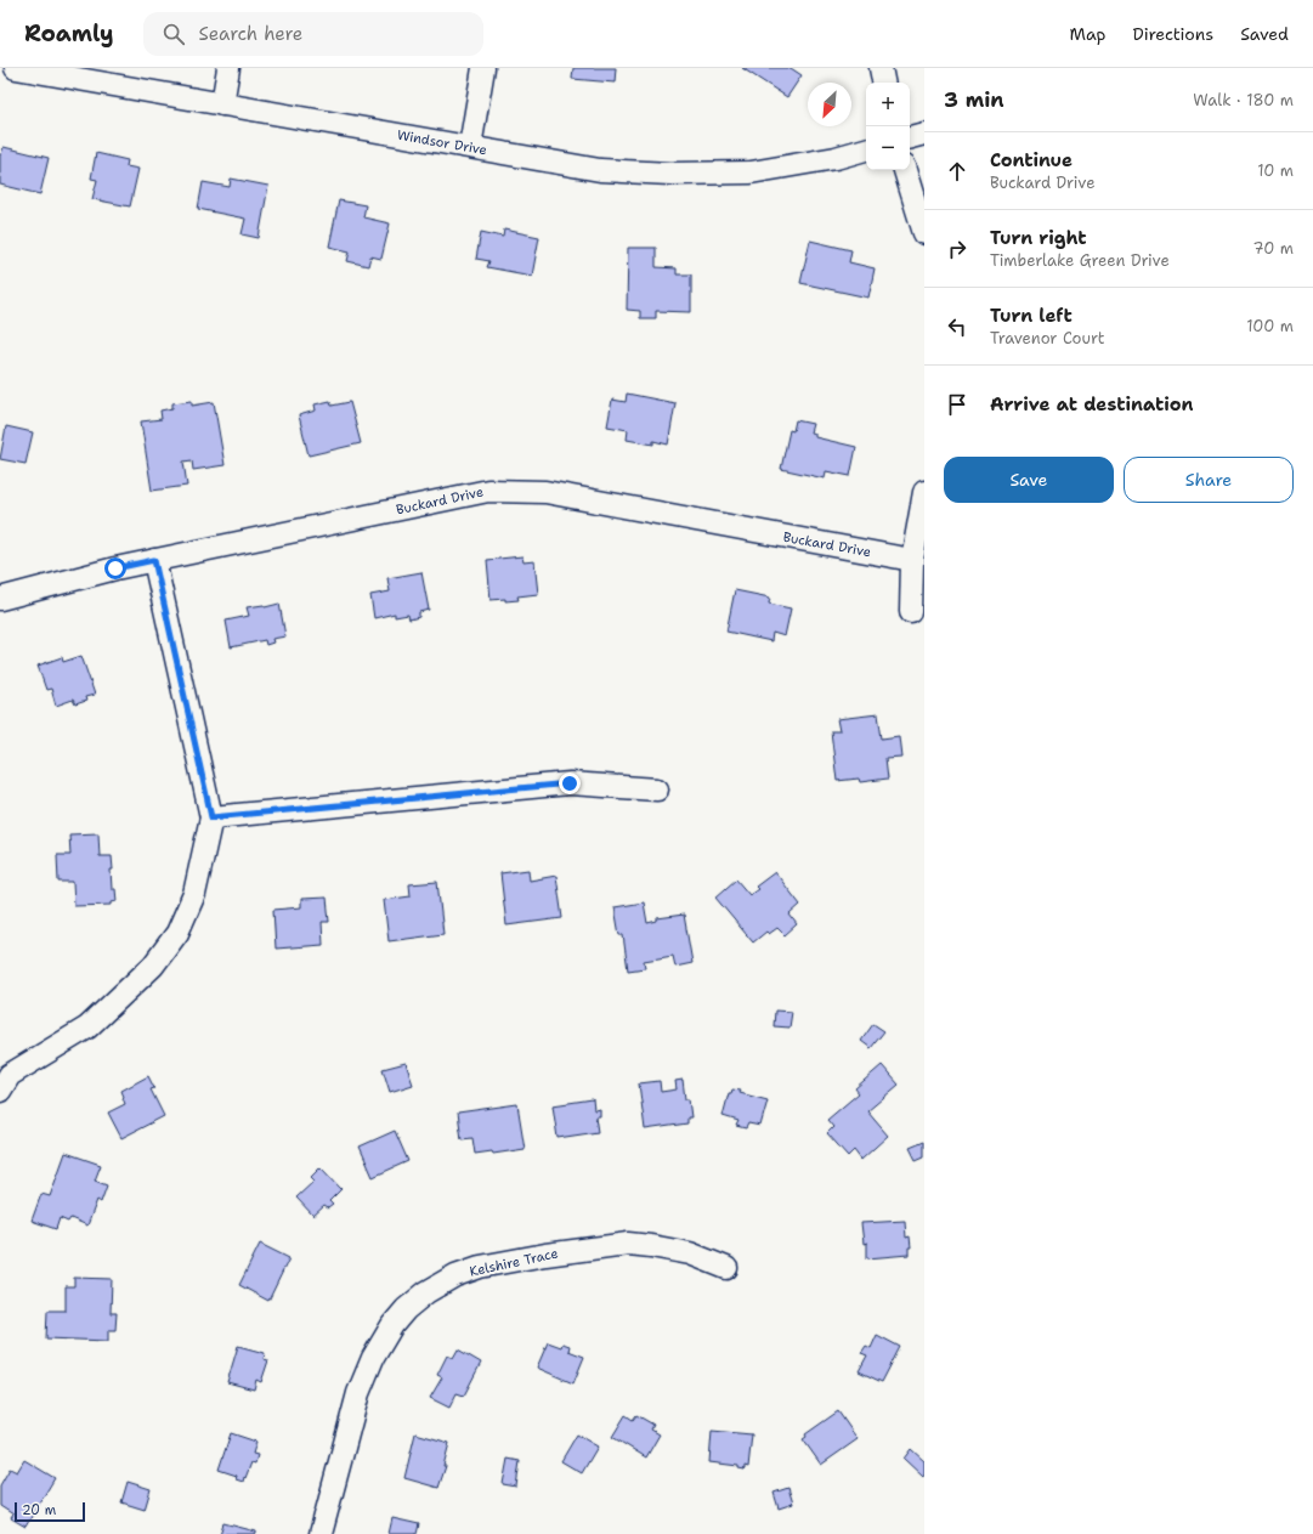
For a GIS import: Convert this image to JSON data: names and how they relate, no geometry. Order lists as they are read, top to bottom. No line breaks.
{"streets":{"street":["Windsor Drive","Buckard Drive","Kelshire Trace"]},"scale_bar":"20 m","north":"bottom left","page":{"header":"Roamly","search":"Search here","nav":["Map","Directions","Saved"],"heading":["3 min","Walk · 180 m"],"map_buttons":["+","−"],"list":[["Continue","Buckard Drive","10 m"],["Turn right","Timberlake Green Drive","70 m"],["Turn left","Travenor Court","100 m"],"Arrive at destination"],"buttons":["Save","Share"],"scale":"20 m"}}
